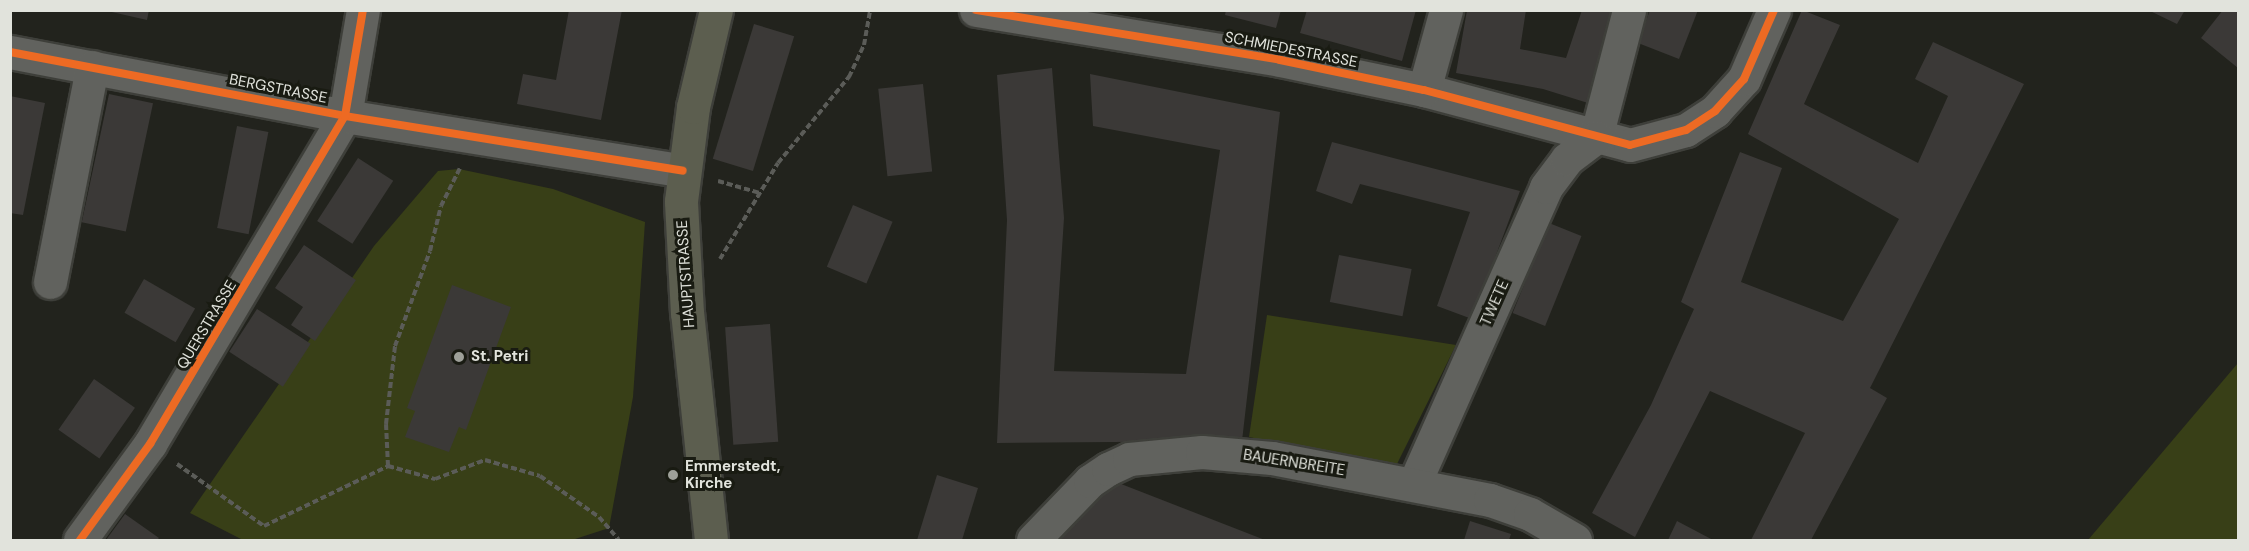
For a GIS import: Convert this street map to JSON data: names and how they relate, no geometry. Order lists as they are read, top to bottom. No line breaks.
{"streets":{"main road":["HAUPTSTRASSE"],"street":["SCHMIEDESTRASSE","BERGSTRASSE","TWETE","QUERSTRASSE","BAUERNBREITE"]},"crossings":[["SCHMIEDESTRASSE","TWETE"],["BERGSTRASSE","HAUPTSTRASSE"],["BERGSTRASSE","QUERSTRASSE"],["TWETE","BAUERNBREITE"]],"places":["St. Petri","Emmerstedt, Kirche"]}
